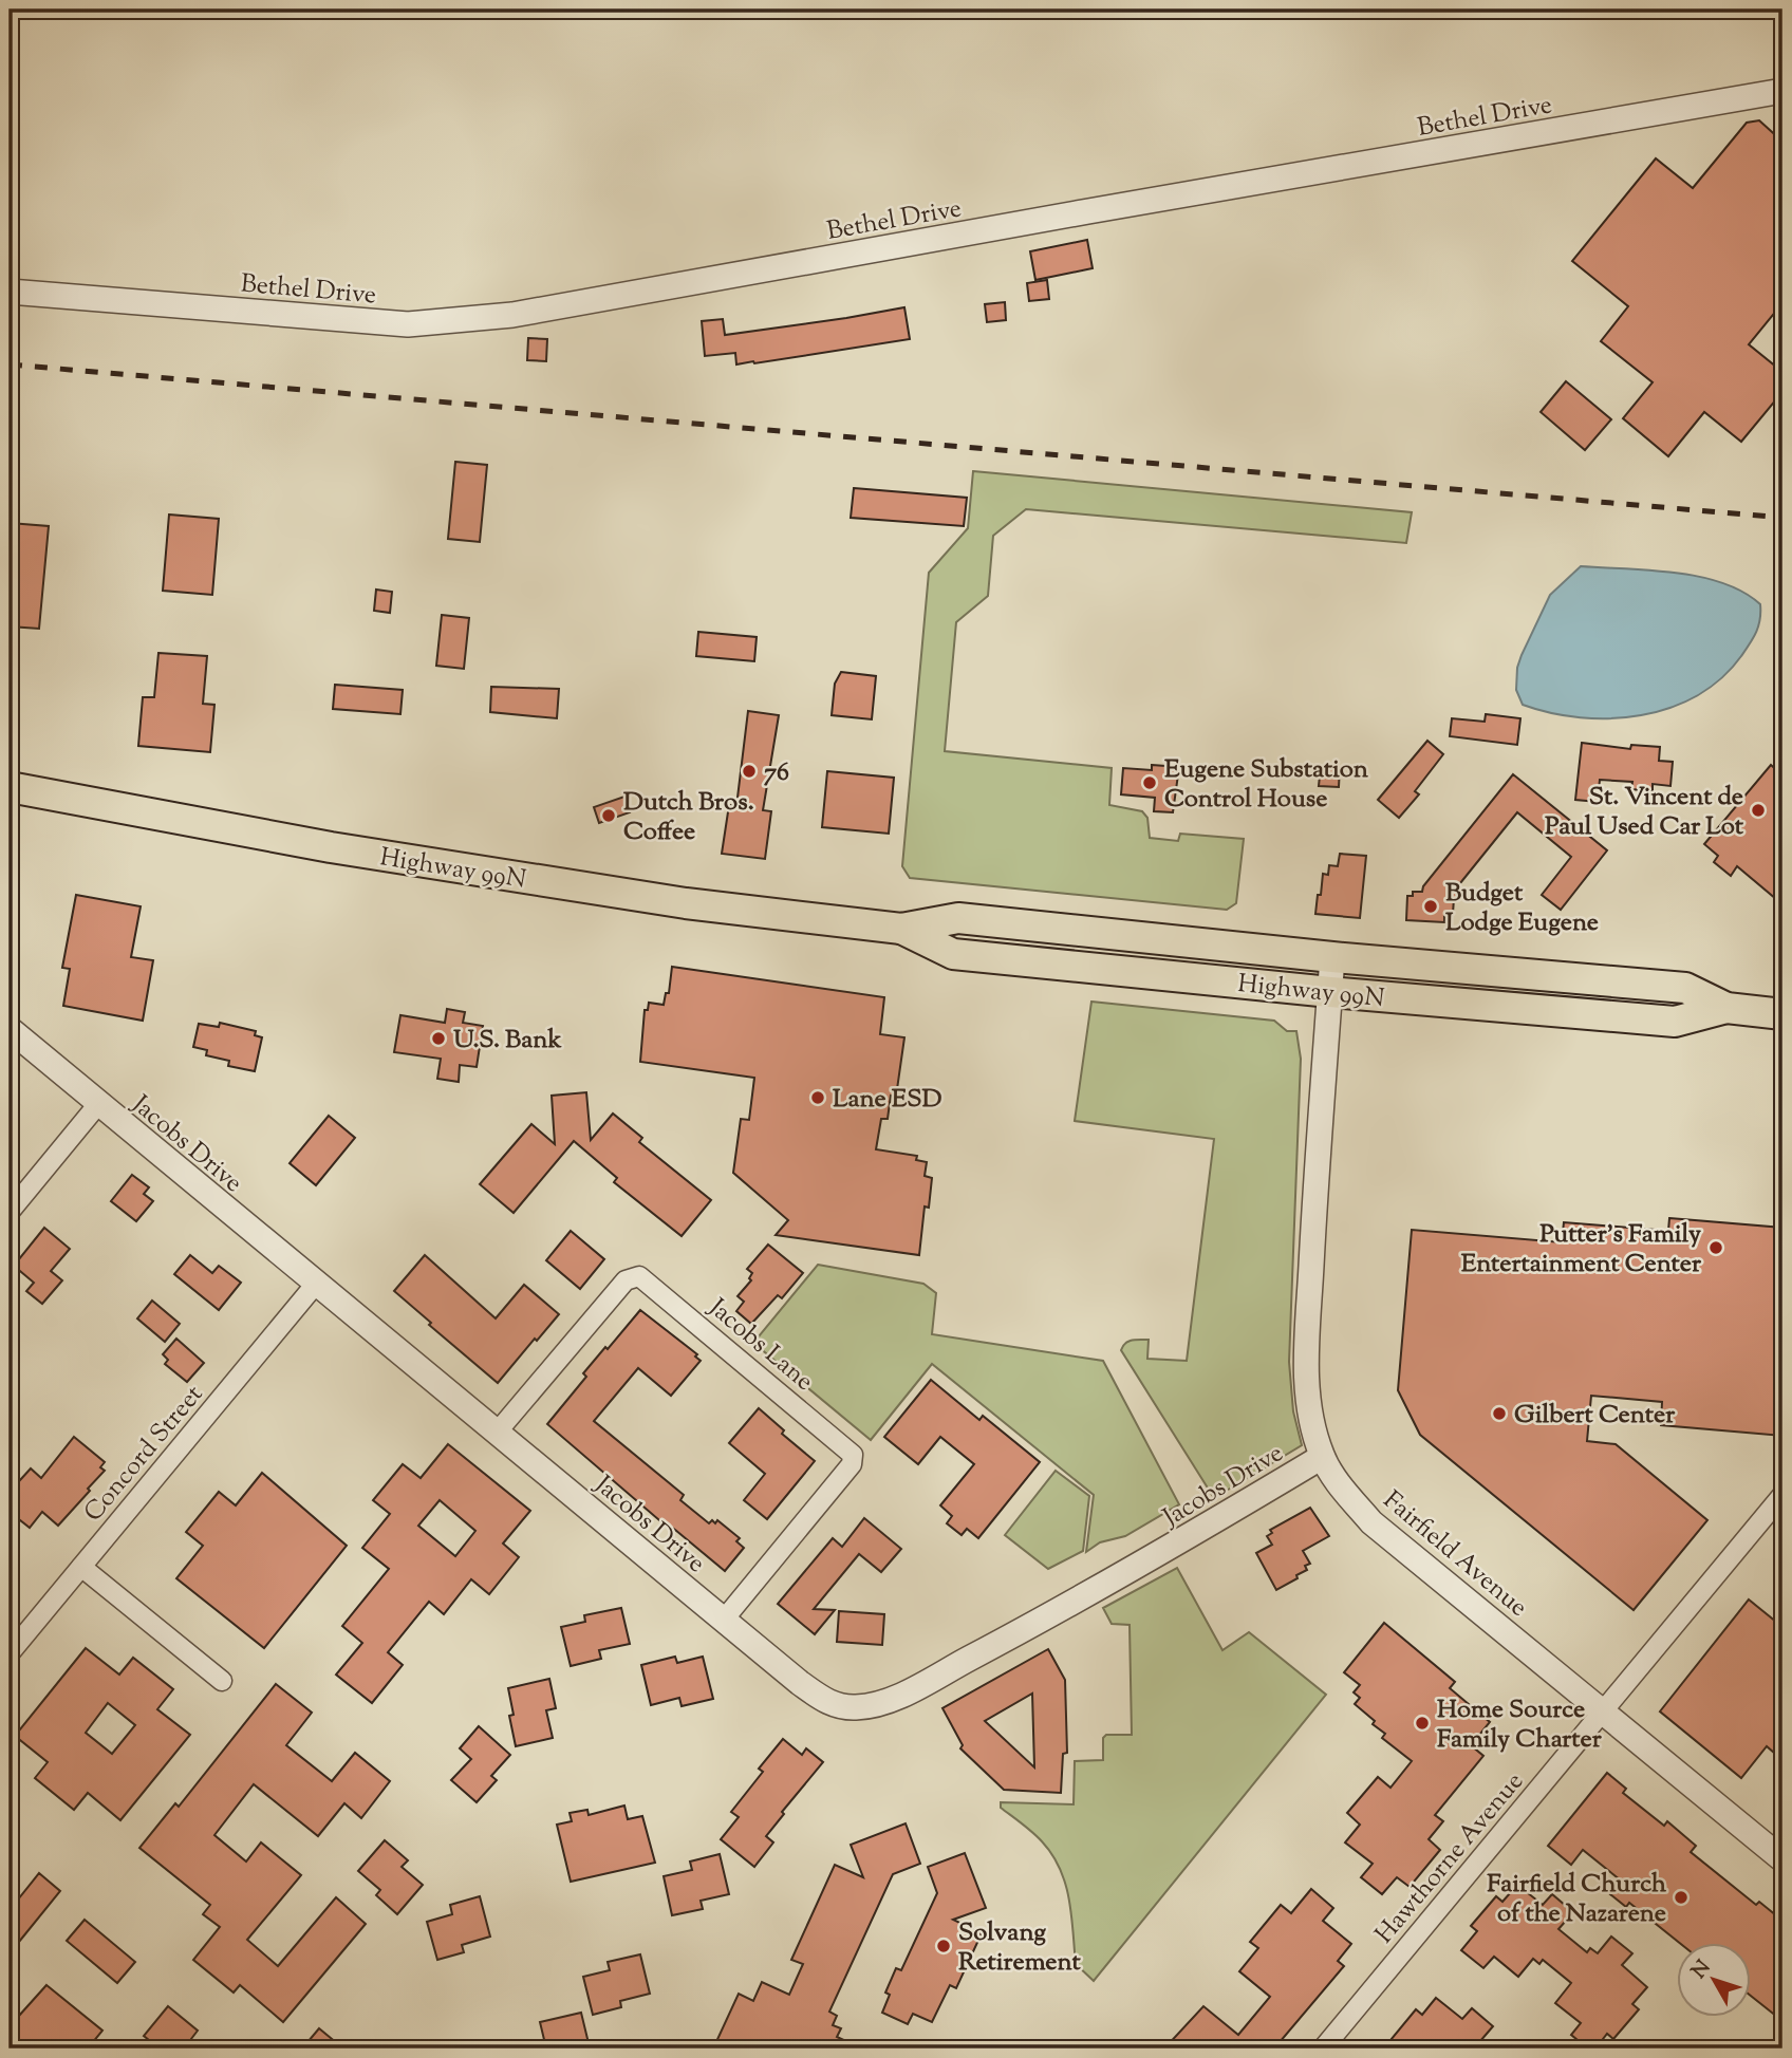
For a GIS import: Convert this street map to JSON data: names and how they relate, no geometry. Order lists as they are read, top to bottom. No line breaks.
{"streets":{"main road":["Highway 99N"],"street":["Bethel Drive","Jacobs Drive","Jacobs Lane","Concord Street","Fairfield Avenue","Hawthorne Avenue"]},"crossings":[["Highway 99N","Fairfield Avenue"],["Jacobs Drive","Jacobs Lane"],["Jacobs Drive","Concord Street"],["Jacobs Drive","Fairfield Avenue"],["Fairfield Avenue","Hawthorne Avenue"]],"places":["76","Eugene Substation Control House","St. Vincent de Paul Used Car Lot","Dutch Bros. Coffee","Budget Lodge Eugene","U.S. Bank","Lane ESD","Putter's Family Entertainment Center","Gilbert Center","Home Source Family Charter","Fairfield Church of the Nazarene","Solvang Retirement"],"north":"top left"}
